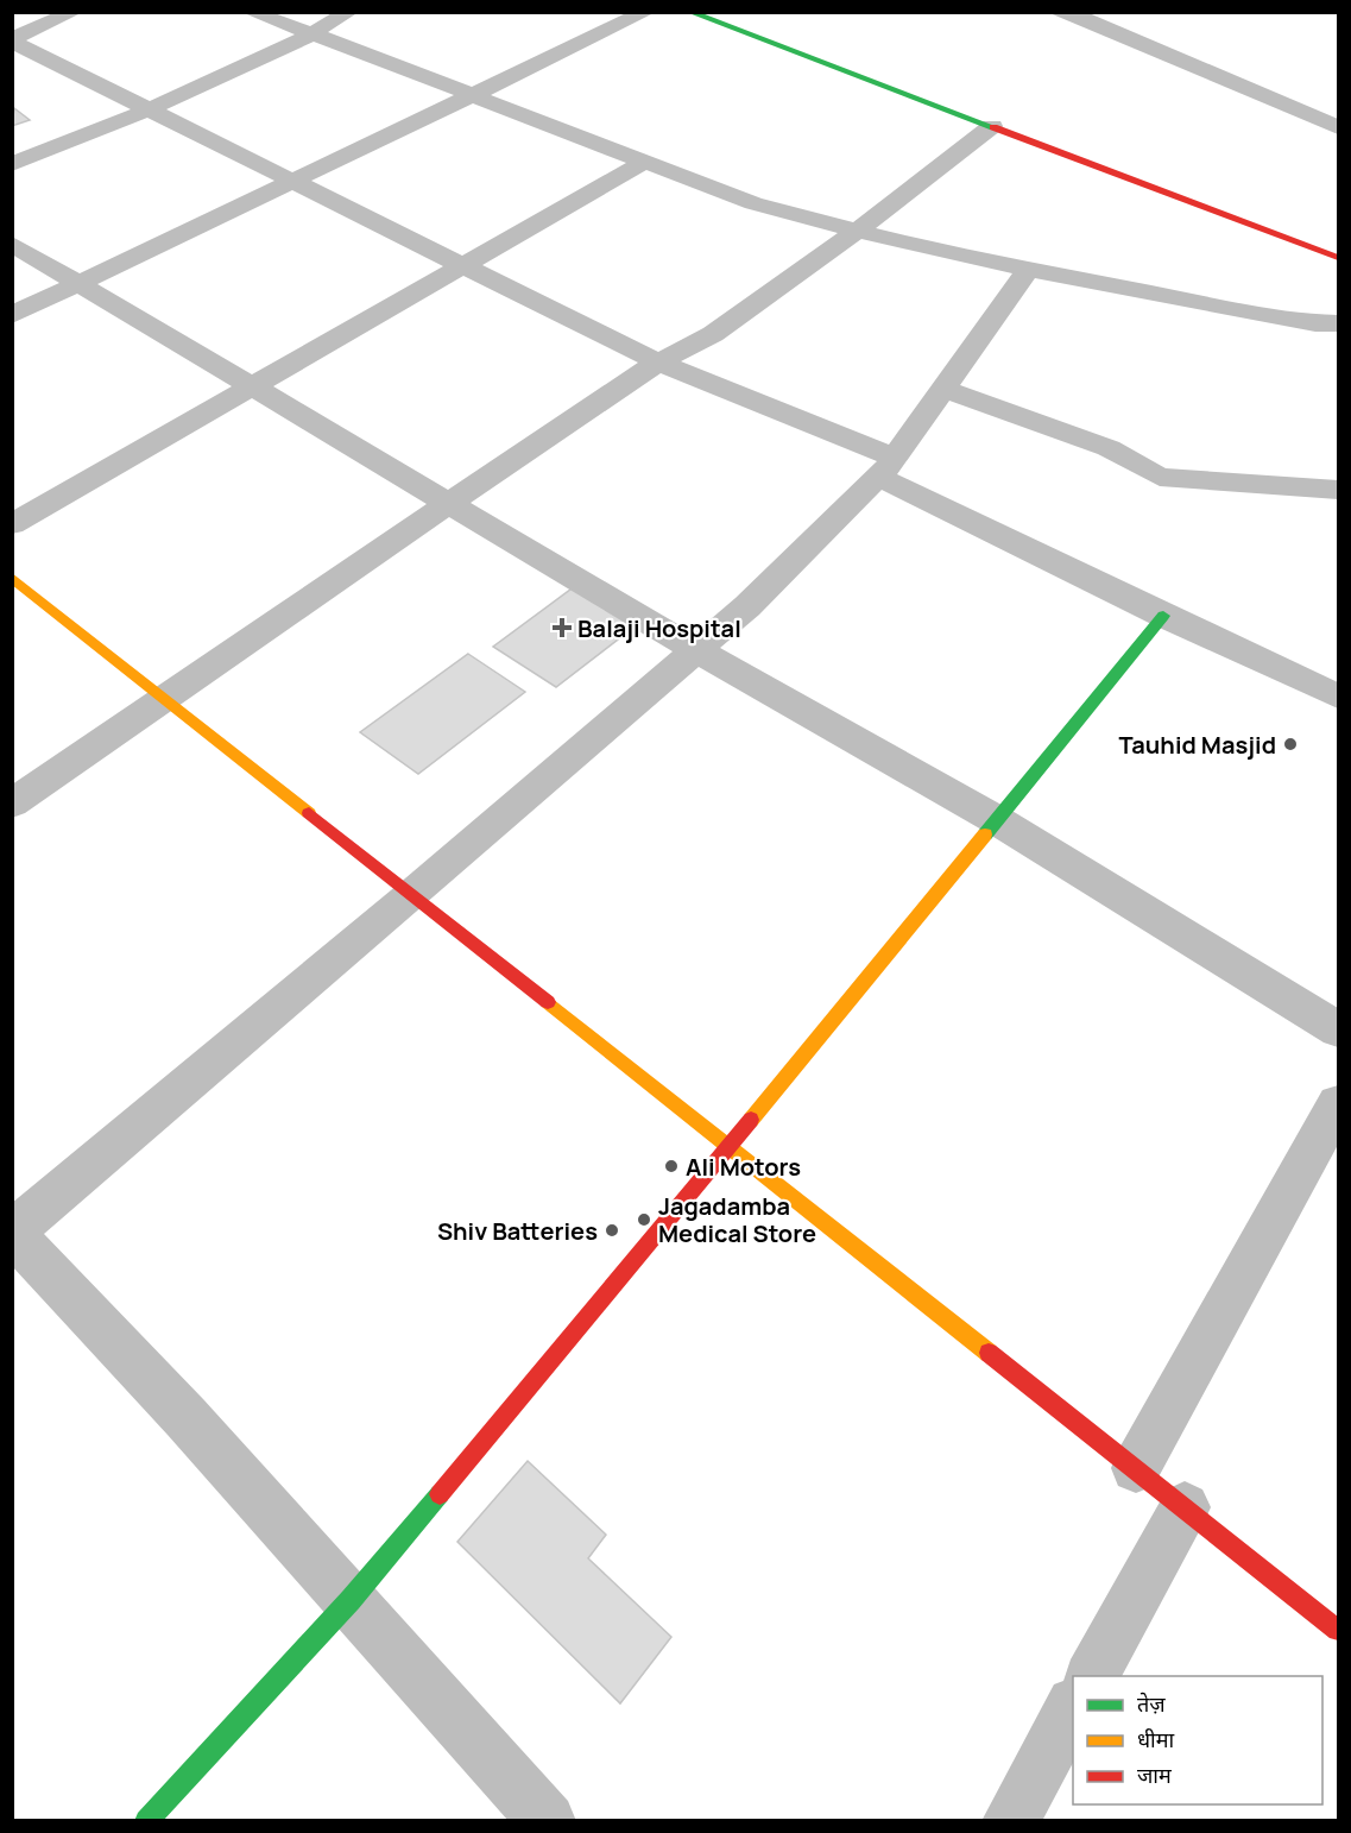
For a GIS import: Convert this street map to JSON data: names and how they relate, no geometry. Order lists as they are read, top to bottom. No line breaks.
{"places":{"health":["Balaji Hospital"],"other":["Tauhid Masjid","Ali Motors","Jagadamba Medical Store","Shiv Batteries"]},"legend":["तेज़","धीमा","जाम"]}
